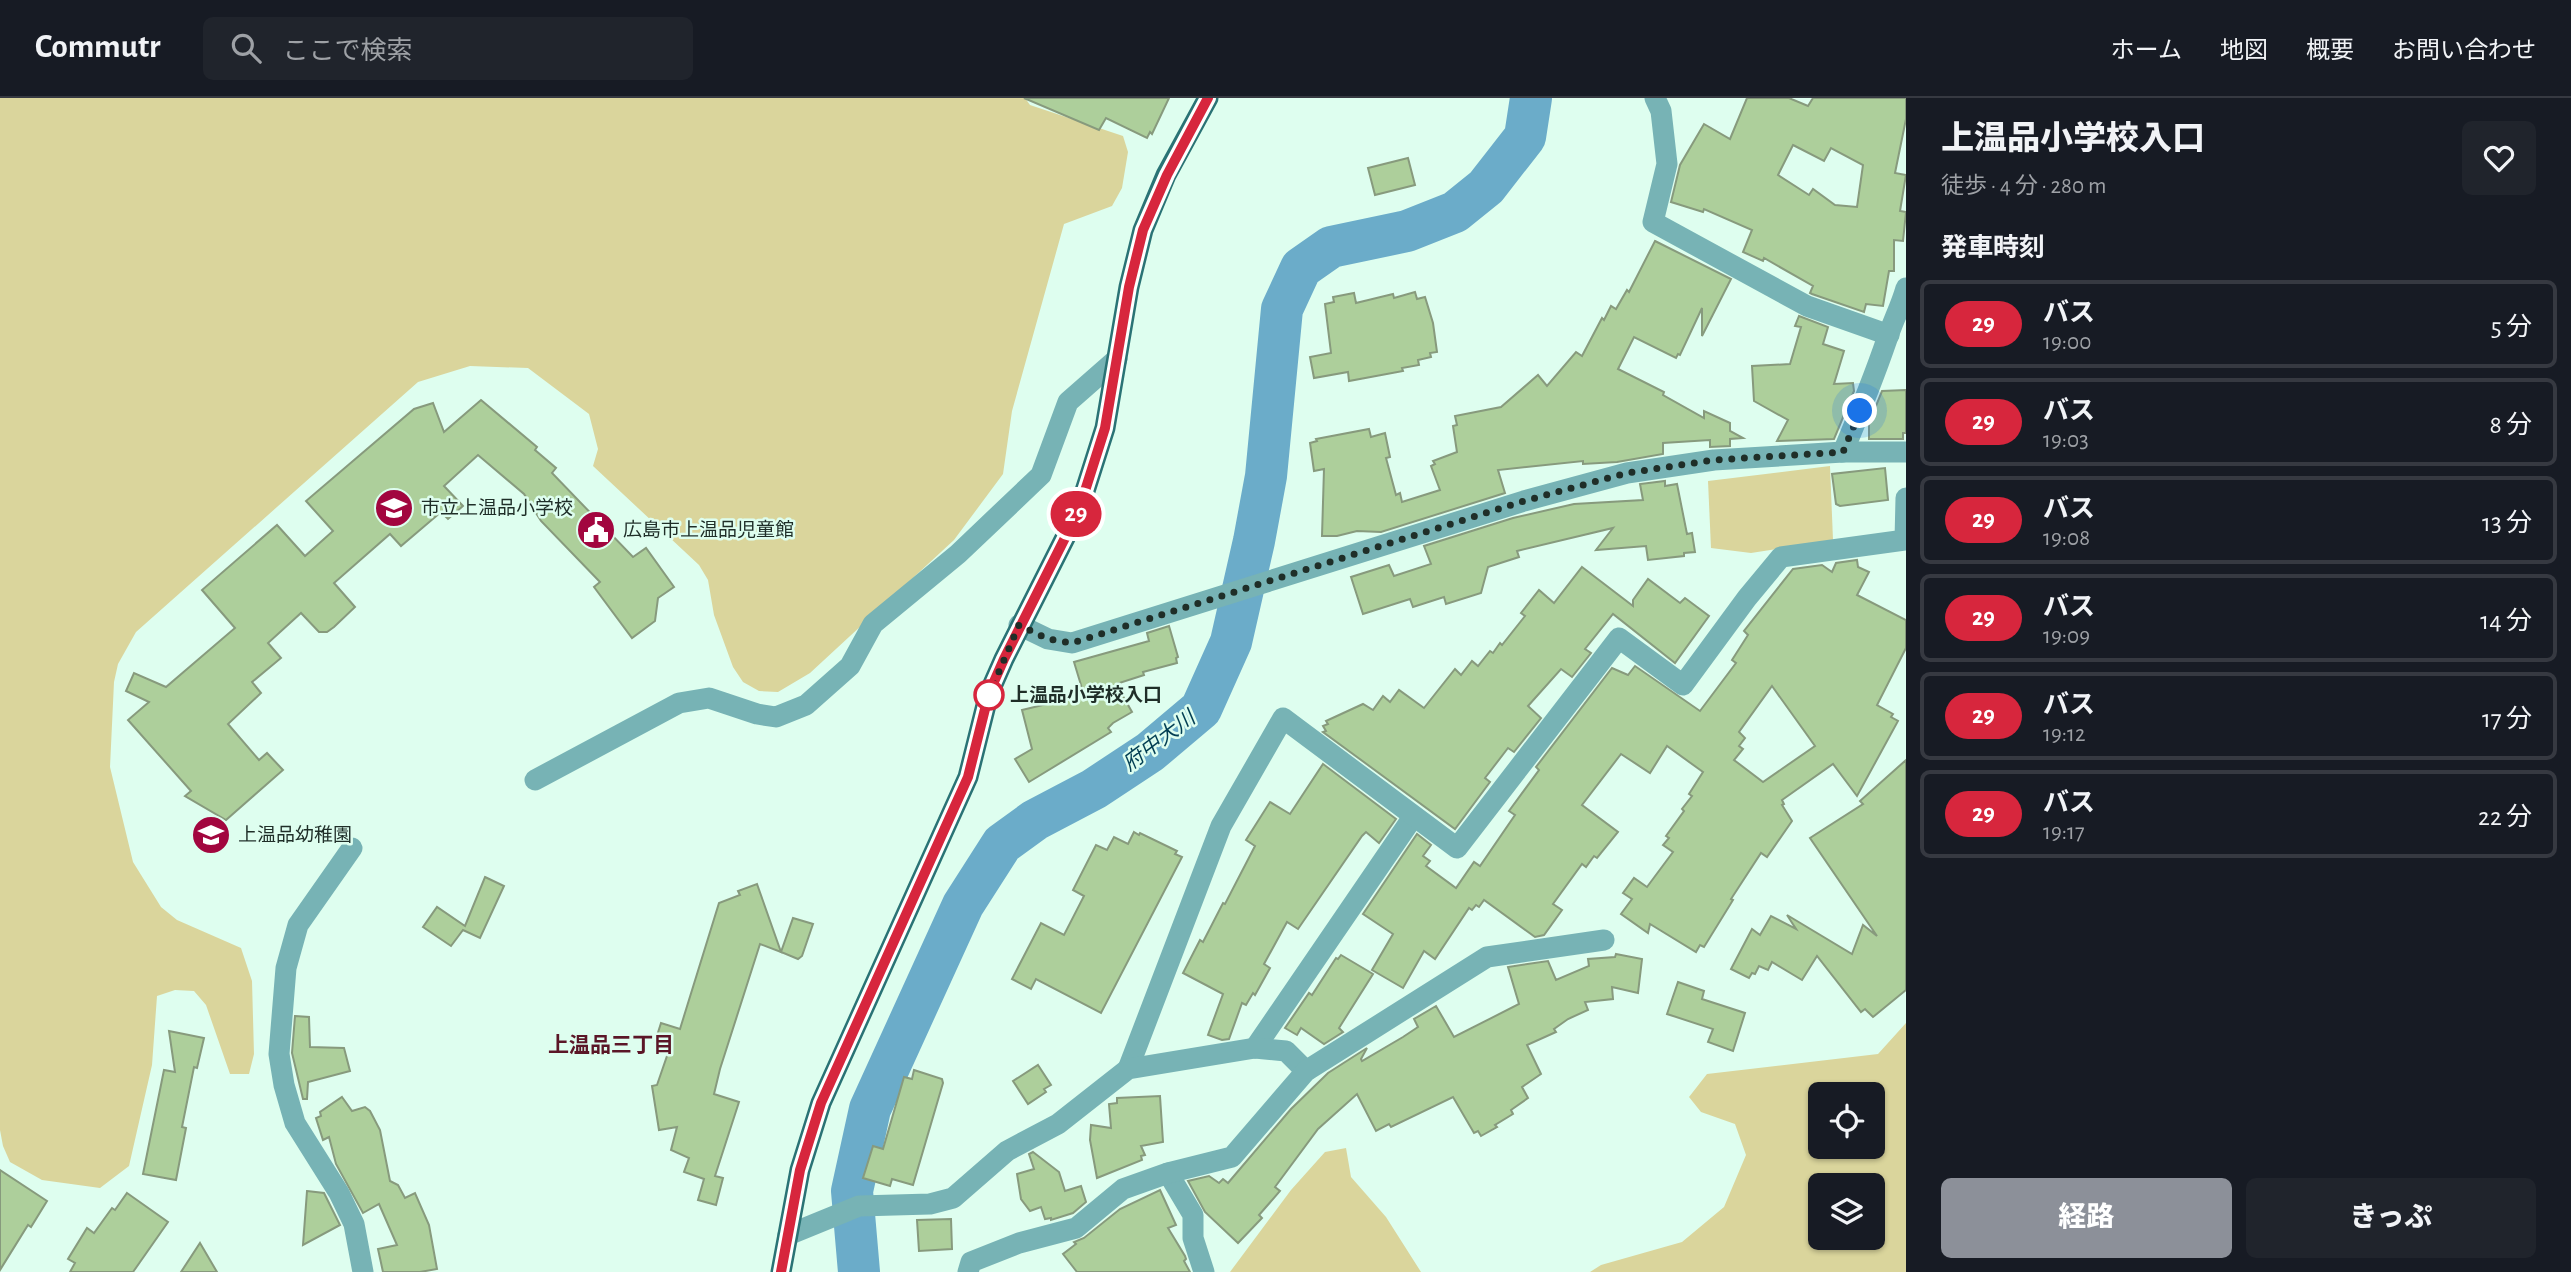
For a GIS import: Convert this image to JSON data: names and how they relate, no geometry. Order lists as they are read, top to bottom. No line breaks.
{"districts":["上温品三丁目"],"water":["府中大川"],"places":{"school or university":["市立上温品小学校","上温品幼稚園"],"public building":["広島市上温品児童館"],"other":["上温品小学校入口"]},"lines":["bus line 29"],"page":{"header":"Commutr","search":"ここで検索","nav":["ホーム","地図","概要","お問い合わせ"],"on_map":"29","heading":[["上温品小学校入口","徒歩 · 4 分 · 280 m"],"発車時刻"],"list":[{"mark":"29","name":"バス","note":"19:00","value":"5 分"},{"mark":"29","name":"バス","note":"19:03","value":"8 分"},{"mark":"29","name":"バス","note":"19:08","value":"13 分"},{"mark":"29","name":"バス","note":"19:09","value":"14 分"},{"mark":"29","name":"バス","note":"19:12","value":"17 分"},{"mark":"29","name":"バス","note":"19:17","value":"22 分"}],"buttons":["経路","きっぷ"]}}
